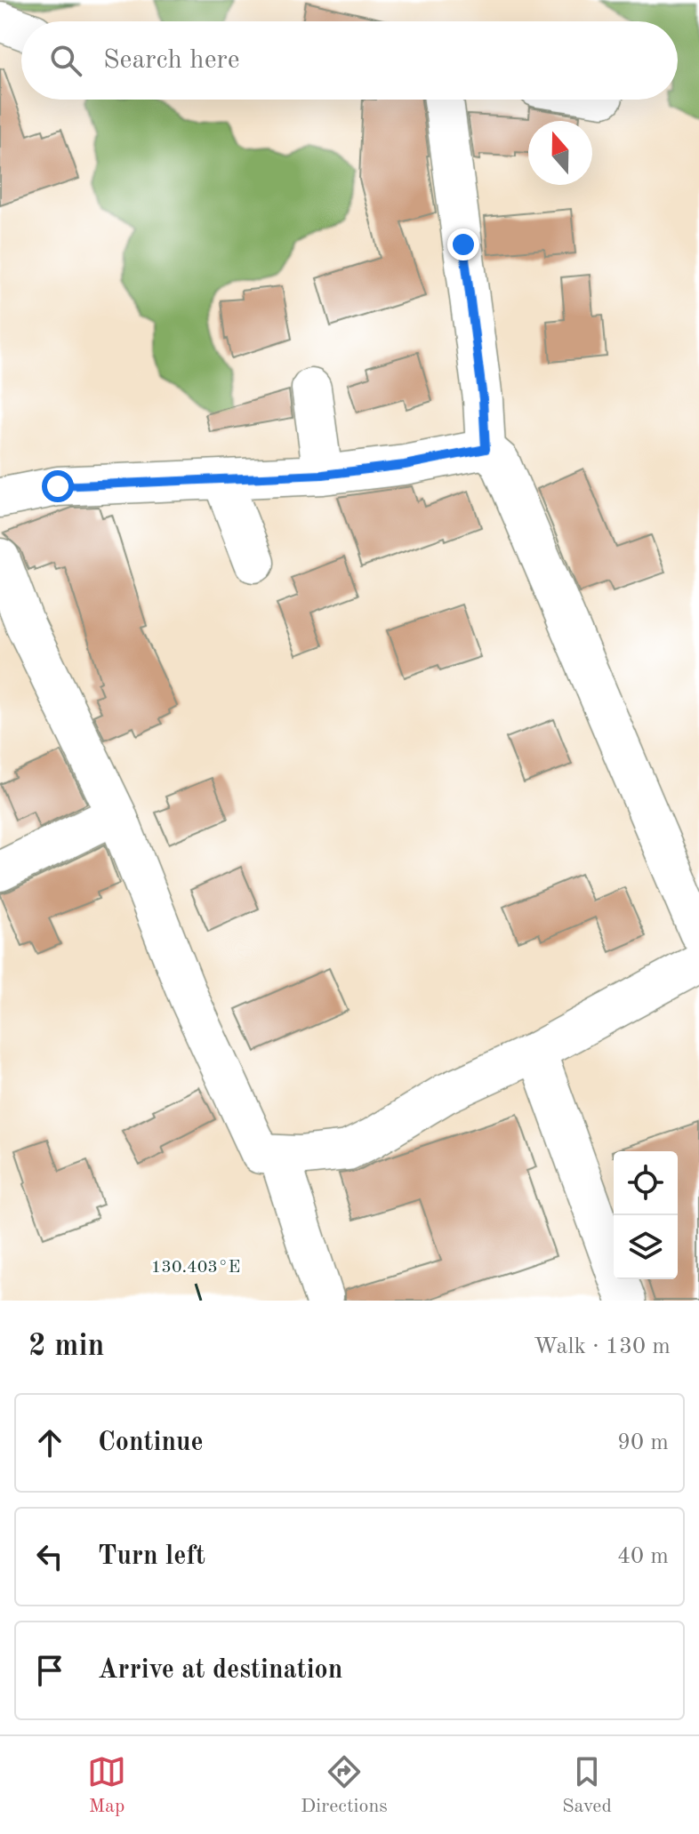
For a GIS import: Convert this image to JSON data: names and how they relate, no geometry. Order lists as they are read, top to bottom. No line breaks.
{"north":"top","page":{"search":"Search here","heading":["2 min","Walk · 130 m"],"list":[["Continue","90 m"],["Turn left","40 m"],"Arrive at destination"],"nav":["Map","Directions","Saved"]},"coordinates":["130.403°E"]}
